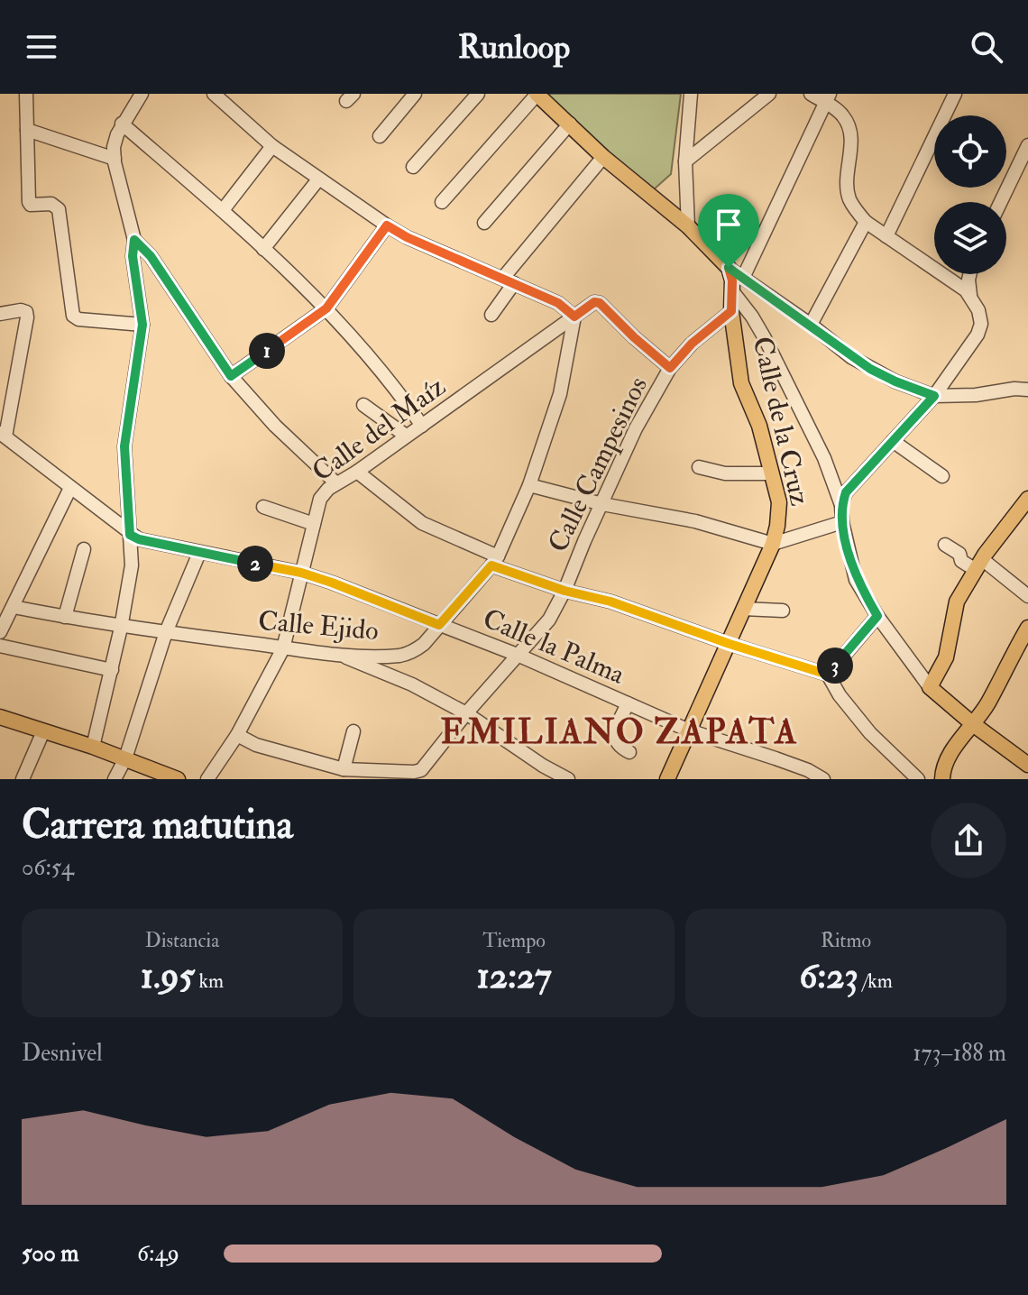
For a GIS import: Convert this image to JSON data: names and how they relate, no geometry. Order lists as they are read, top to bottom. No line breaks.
{"streets":{"main road":["Calle de la Cruz"],"street":["Calle del Maíz","Calle Campesinos","Calle Ejido","Calle la Palma"]},"crossings":[["Calle de la Cruz","Calle Campesinos"],["Calle de la Cruz","Calle la Palma"],["Calle del Maíz","Calle Campesinos"],["Calle del Maíz","Calle Ejido"],["Calle del Maíz","Calle la Palma"],["Calle Campesinos","Calle la Palma"],["Calle Ejido","Calle la Palma"]],"districts":["EMILIANO ZAPATA"],"page":{"header":"Runloop","pins":["1","2","3"],"heading":["Carrera matutina","06:54"],"stats":[["Distancia","1.95 km"],["Tiempo","12:27"],["Ritmo","6:23 /km"]],"chart":["Desnivel","173–188 m"],"list":[{"name":"500 m","note":"6:49"}]}}
